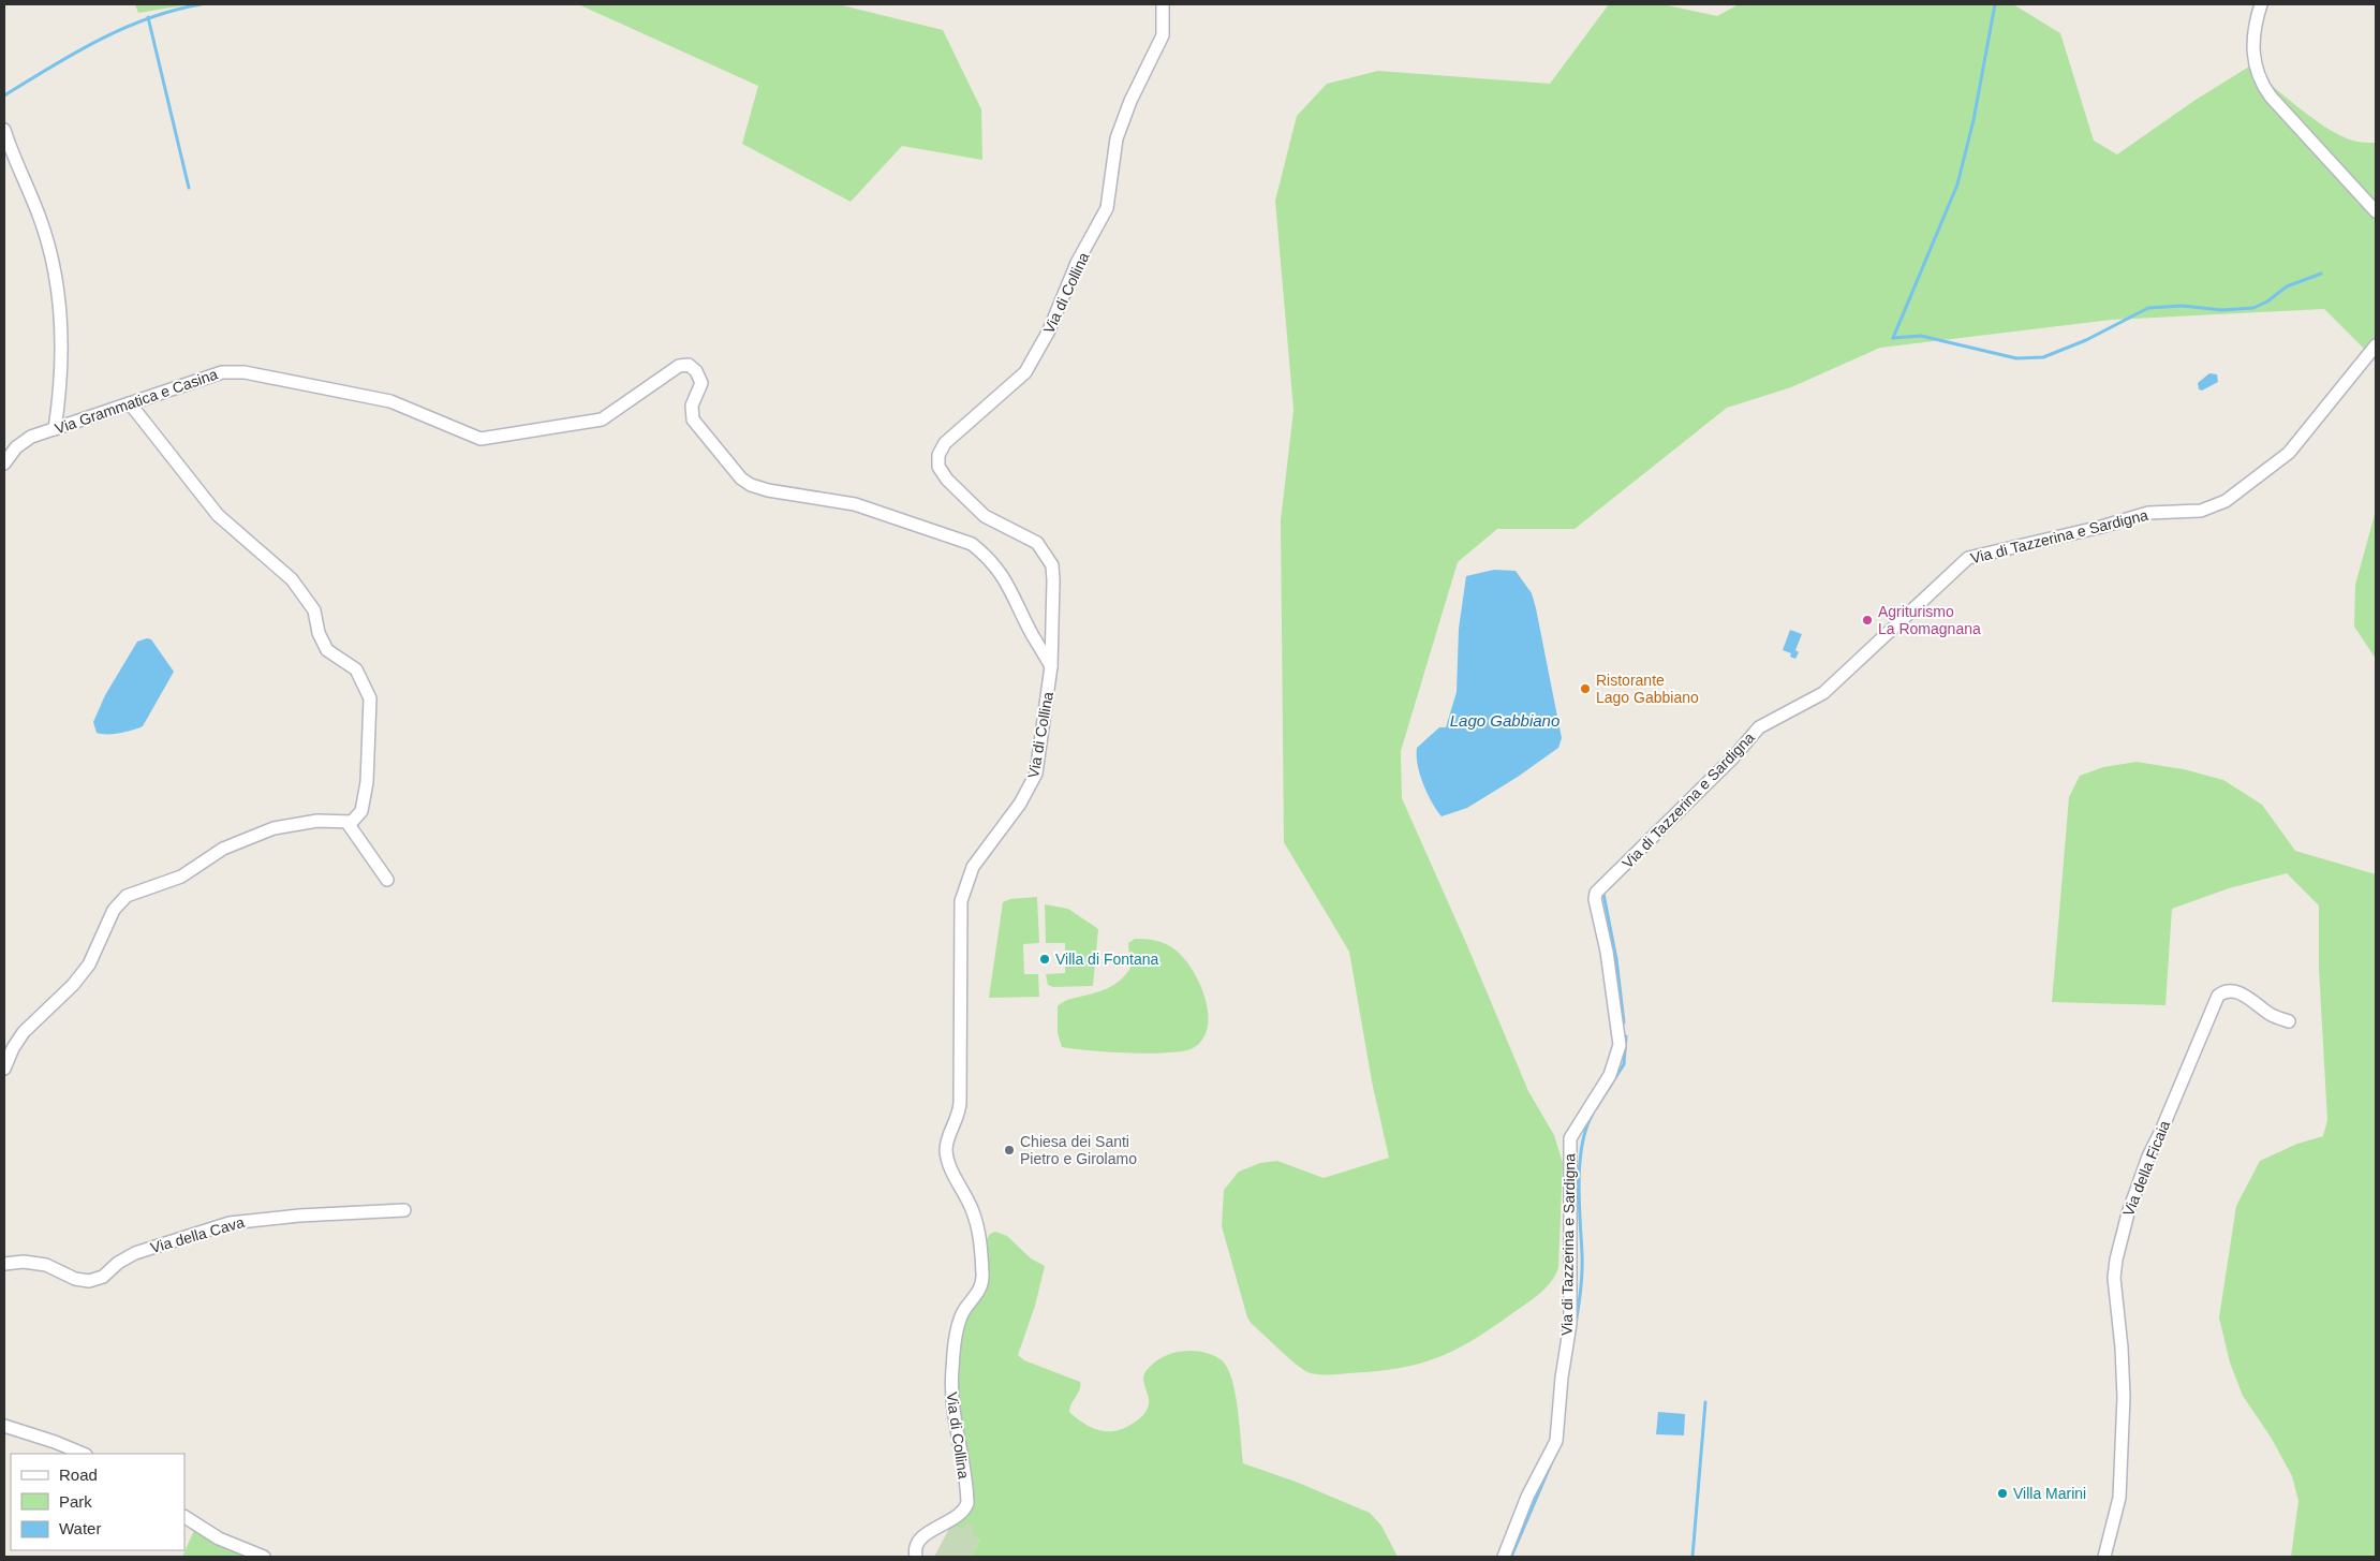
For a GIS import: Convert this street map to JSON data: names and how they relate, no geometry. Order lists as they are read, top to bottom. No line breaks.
{"streets":{"street":["Via di Collina","Via Grammatica e Casina","Via di Tazzerina e Sardigna","Via della Ficaia","Via della Cava"]},"crossings":[["Via di Collina","Via Grammatica e Casina"]],"water":["Lago Gabbiano"],"places":["Agriturismo La Romagnana","Ristorante Lago Gabbiano","Villa di Fontana","Chiesa dei Santi Pietro e Girolamo","Villa Marini"],"legend":["Road","Park","Water"]}
